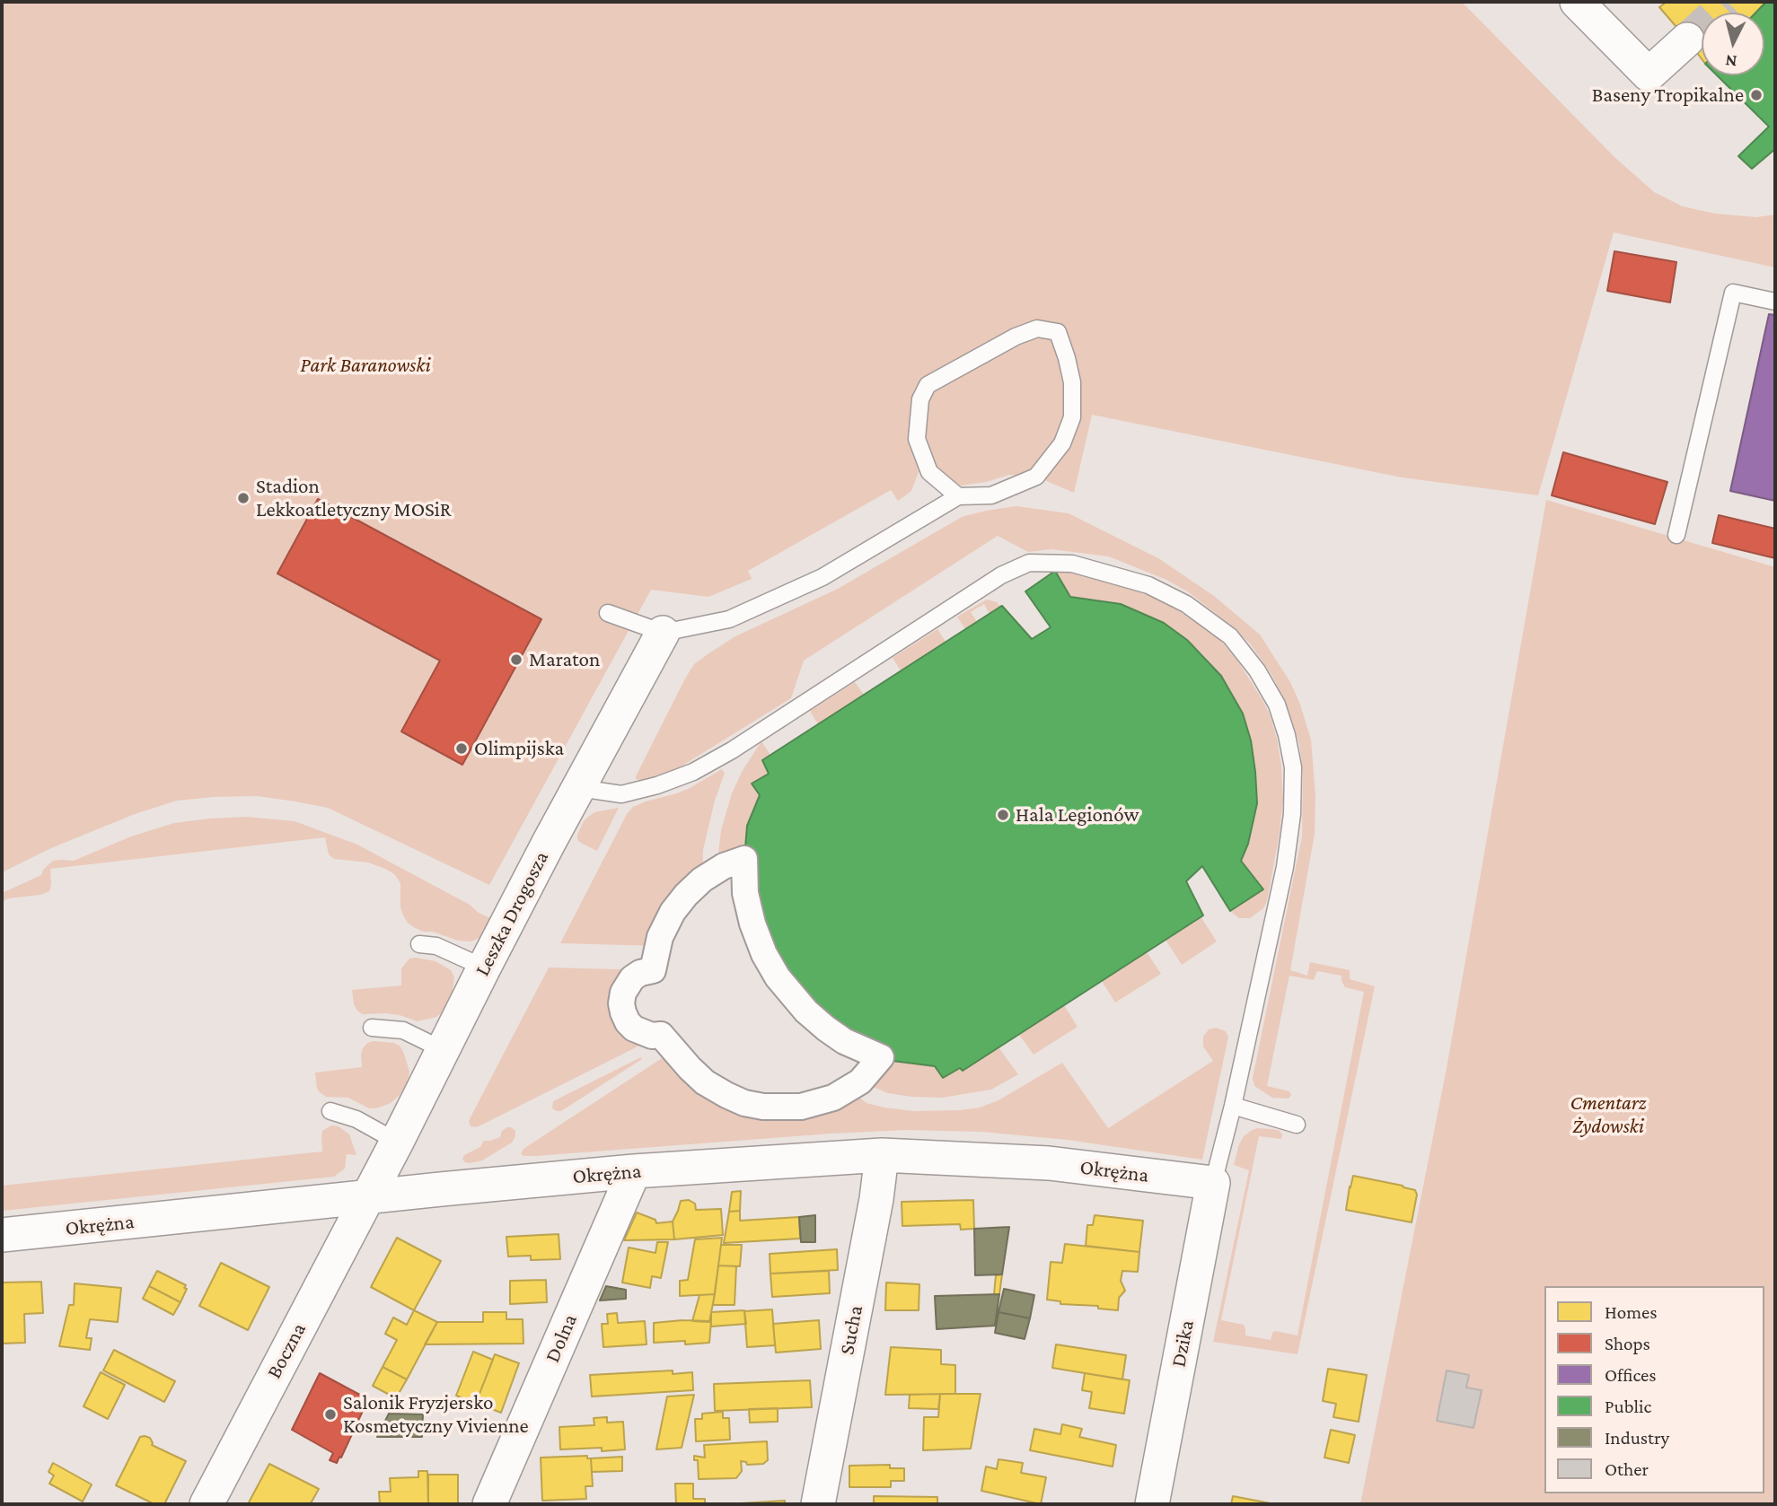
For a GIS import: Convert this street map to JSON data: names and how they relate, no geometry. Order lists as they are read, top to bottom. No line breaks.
{"streets":{"street":["Leszka Drogosza","Okrężna","Sucha","Dolna","Dzika","Boczna"]},"crossings":[["Leszka Drogosza","Okrężna"],["Leszka Drogosza","Boczna"],["Okrężna","Sucha"],["Okrężna","Dolna"],["Okrężna","Dzika"],["Okrężna","Boczna"]],"parks":["Park Baranowski","Cmentarz Żydowski"],"places":["Baseny Tropikalne","Stadion Lekkoatletyczny MOSiR","Maraton","Olimpijska","Hala Legionów","Salonik Fryzjersko Kosmetyczny Vivienne"],"legend":["Homes","Shops","Offices","Public","Industry","Other"],"north":"bottom"}
